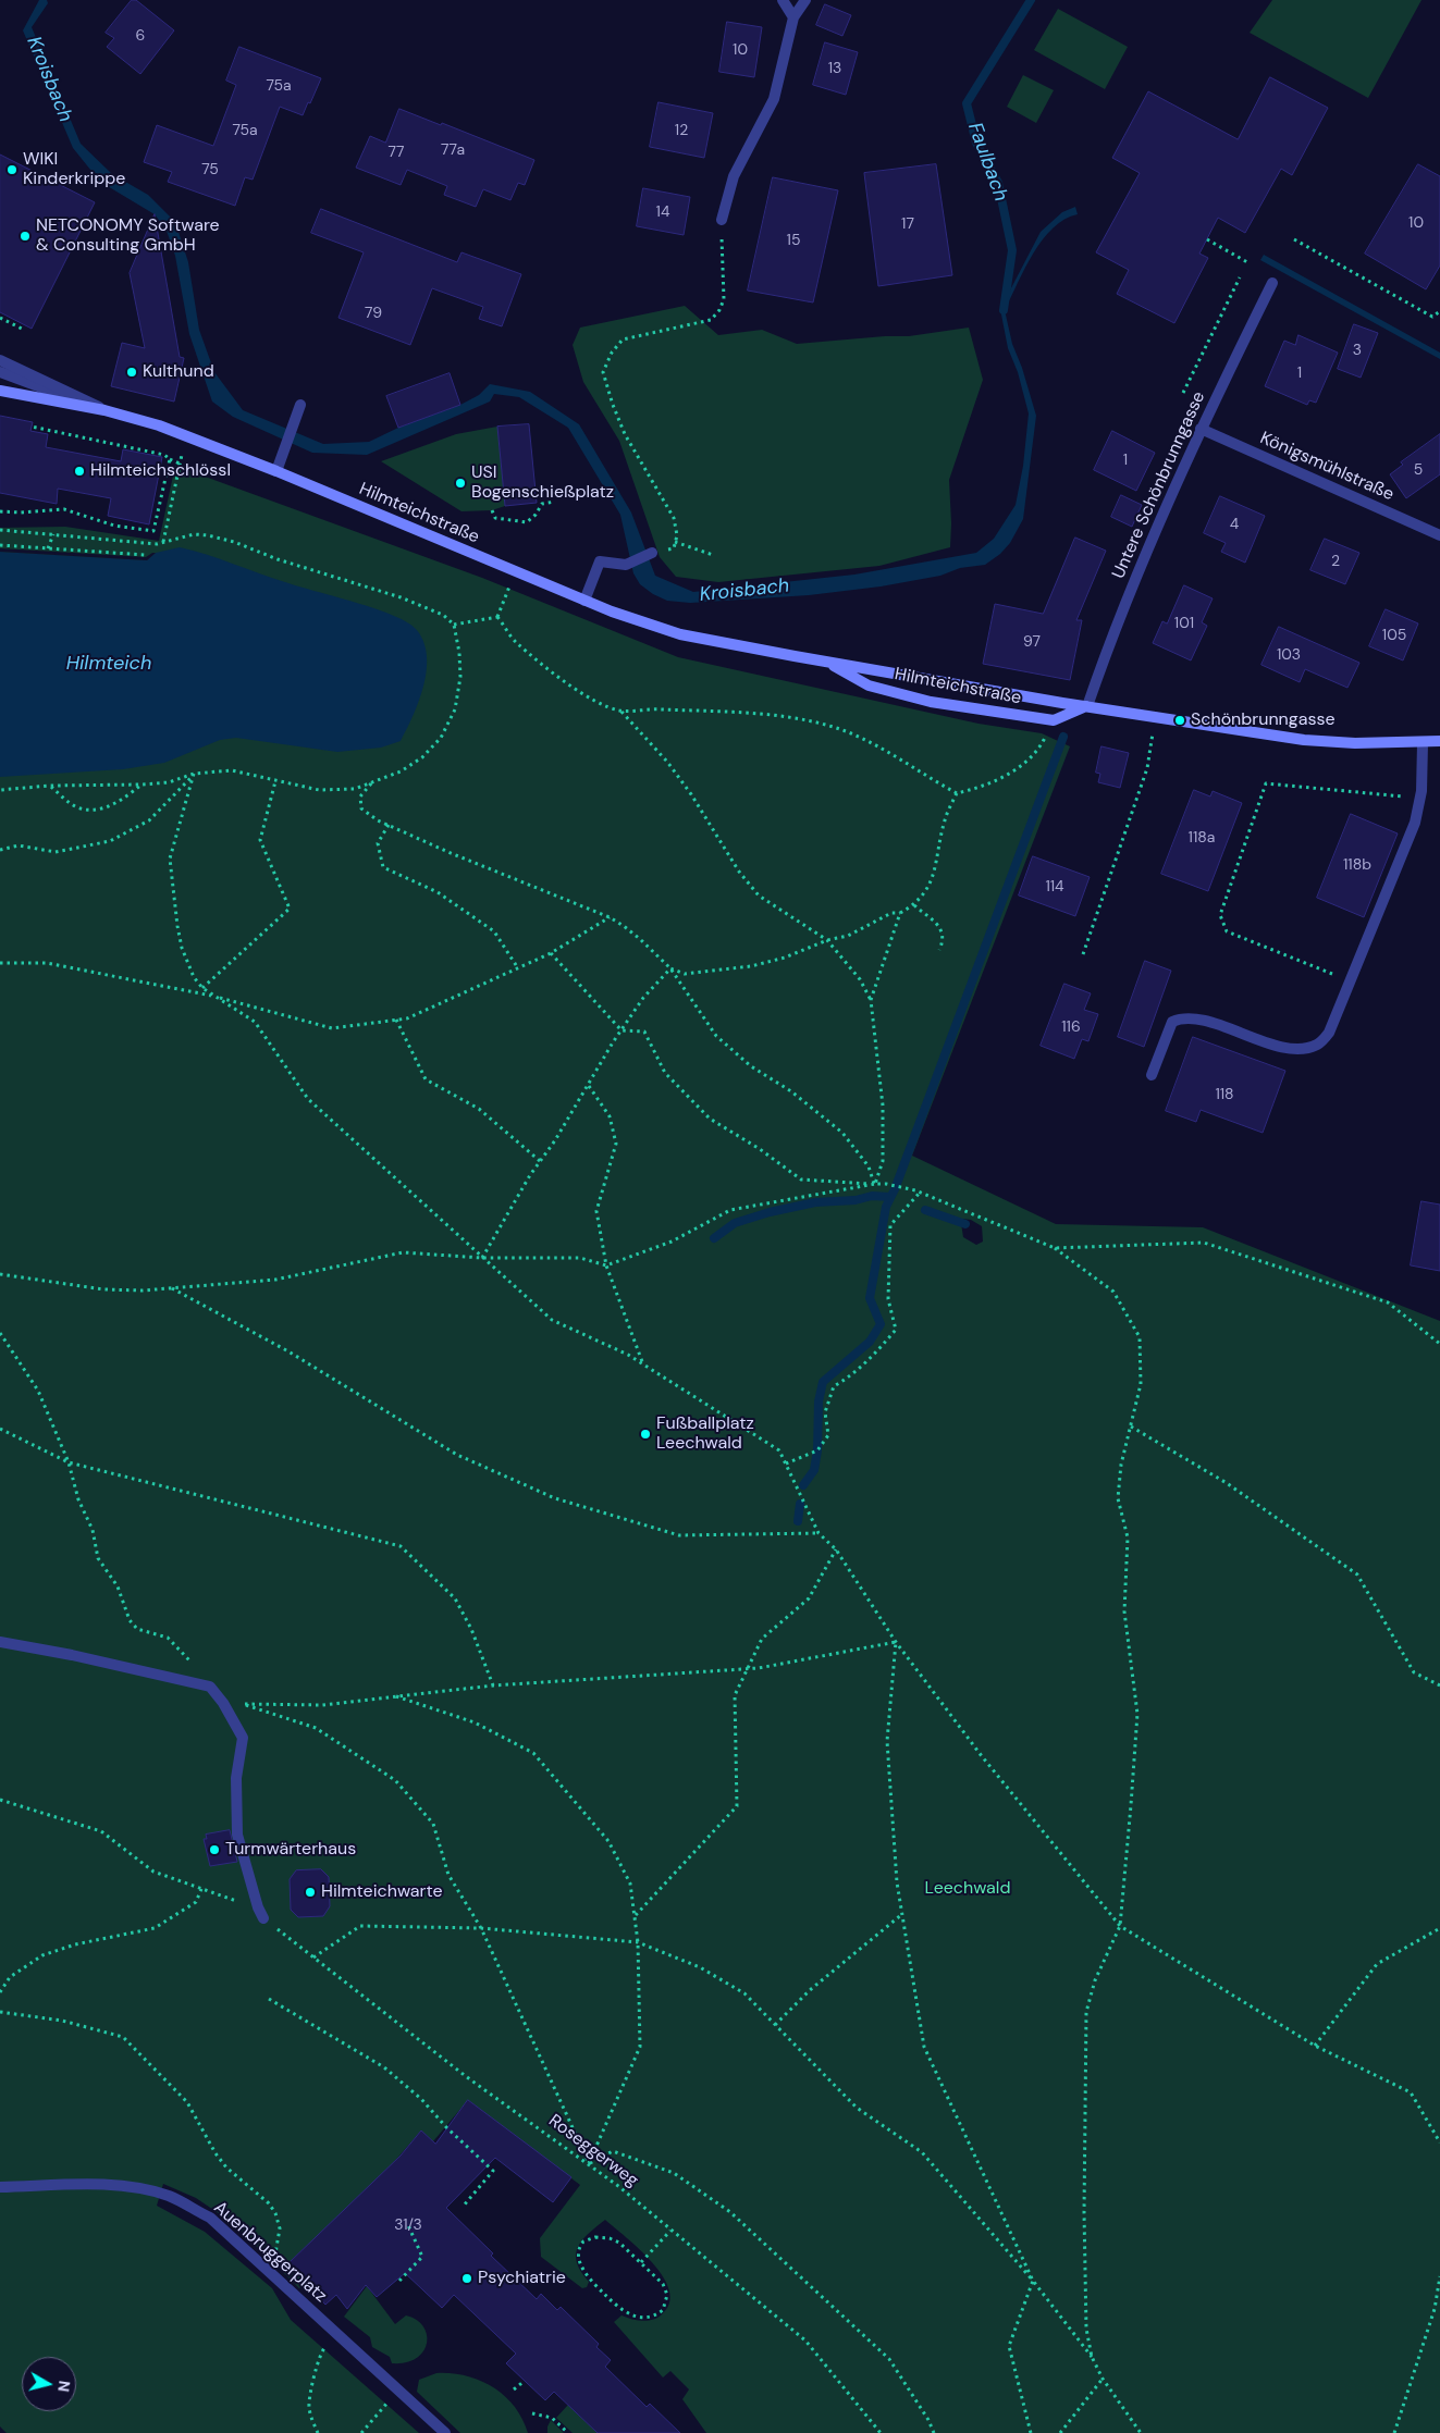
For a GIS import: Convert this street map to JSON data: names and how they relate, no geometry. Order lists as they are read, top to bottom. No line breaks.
{"streets":{"main road":["Hilmteichstraße"],"street":["Königsmühlstraße","Untere Schönbrunngasse","Auenbruggerplatz"],"path":["Roseggerweg"]},"crossings":[["Königsmühlstraße","Untere Schönbrunngasse"],["Untere Schönbrunngasse","Hilmteichstraße"]],"water":["Kroisbach","Faulbach","Hilmteich"],"parks":["Leechwald"],"places":["WIKI Kinderkrippe","NETCONOMY Software & Consulting GmbH","Kulthund","Hilmteichschlössl","USI Bogenschießplatz","Schönbrunngasse","Fußballplatz Leechwald","Turmwärterhaus","Hilmteichwarte","Psychiatrie"],"house_numbers":["6","10","13","75a","75a","12","77a","77","75","14","10","17","15","79","3","1","1","5","4","2","101","105","97","103","118a","118b","114","116","118","31/3"],"north":"right"}
